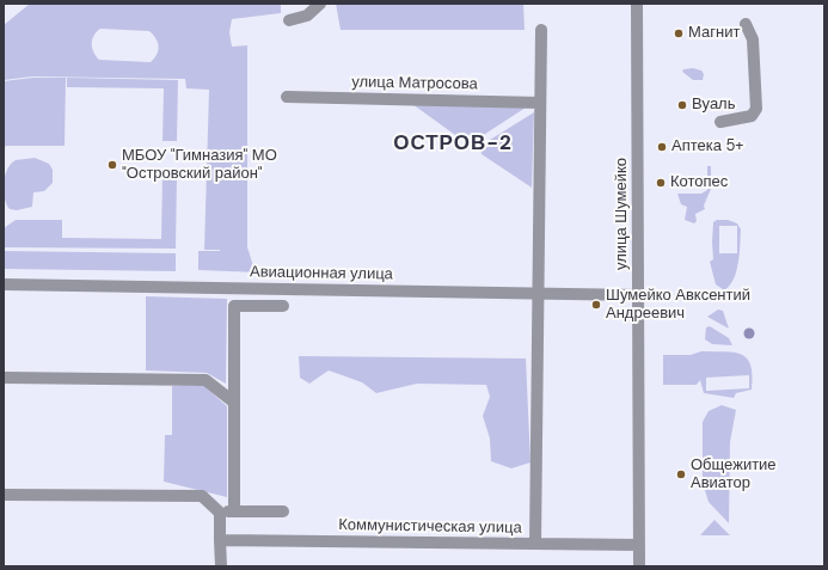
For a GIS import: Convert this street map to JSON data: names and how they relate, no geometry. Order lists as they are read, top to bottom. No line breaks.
{"streets":{"street":["улица Матросова","улица Шумейко","Авиационная улица","Коммунистическая улица"]},"crossings":[["улица Шумейко","Авиационная улица"],["улица Шумейко","Коммунистическая улица"]],"districts":["ОСТРОВ-2"],"places":["Магнит","Вуаль","Аптека 5+","МБОУ \"Гимназия\" МО \"Островский район\"","Котопес","Шумейко Авксентий Андреевич","Общежитие Авиатор"]}
